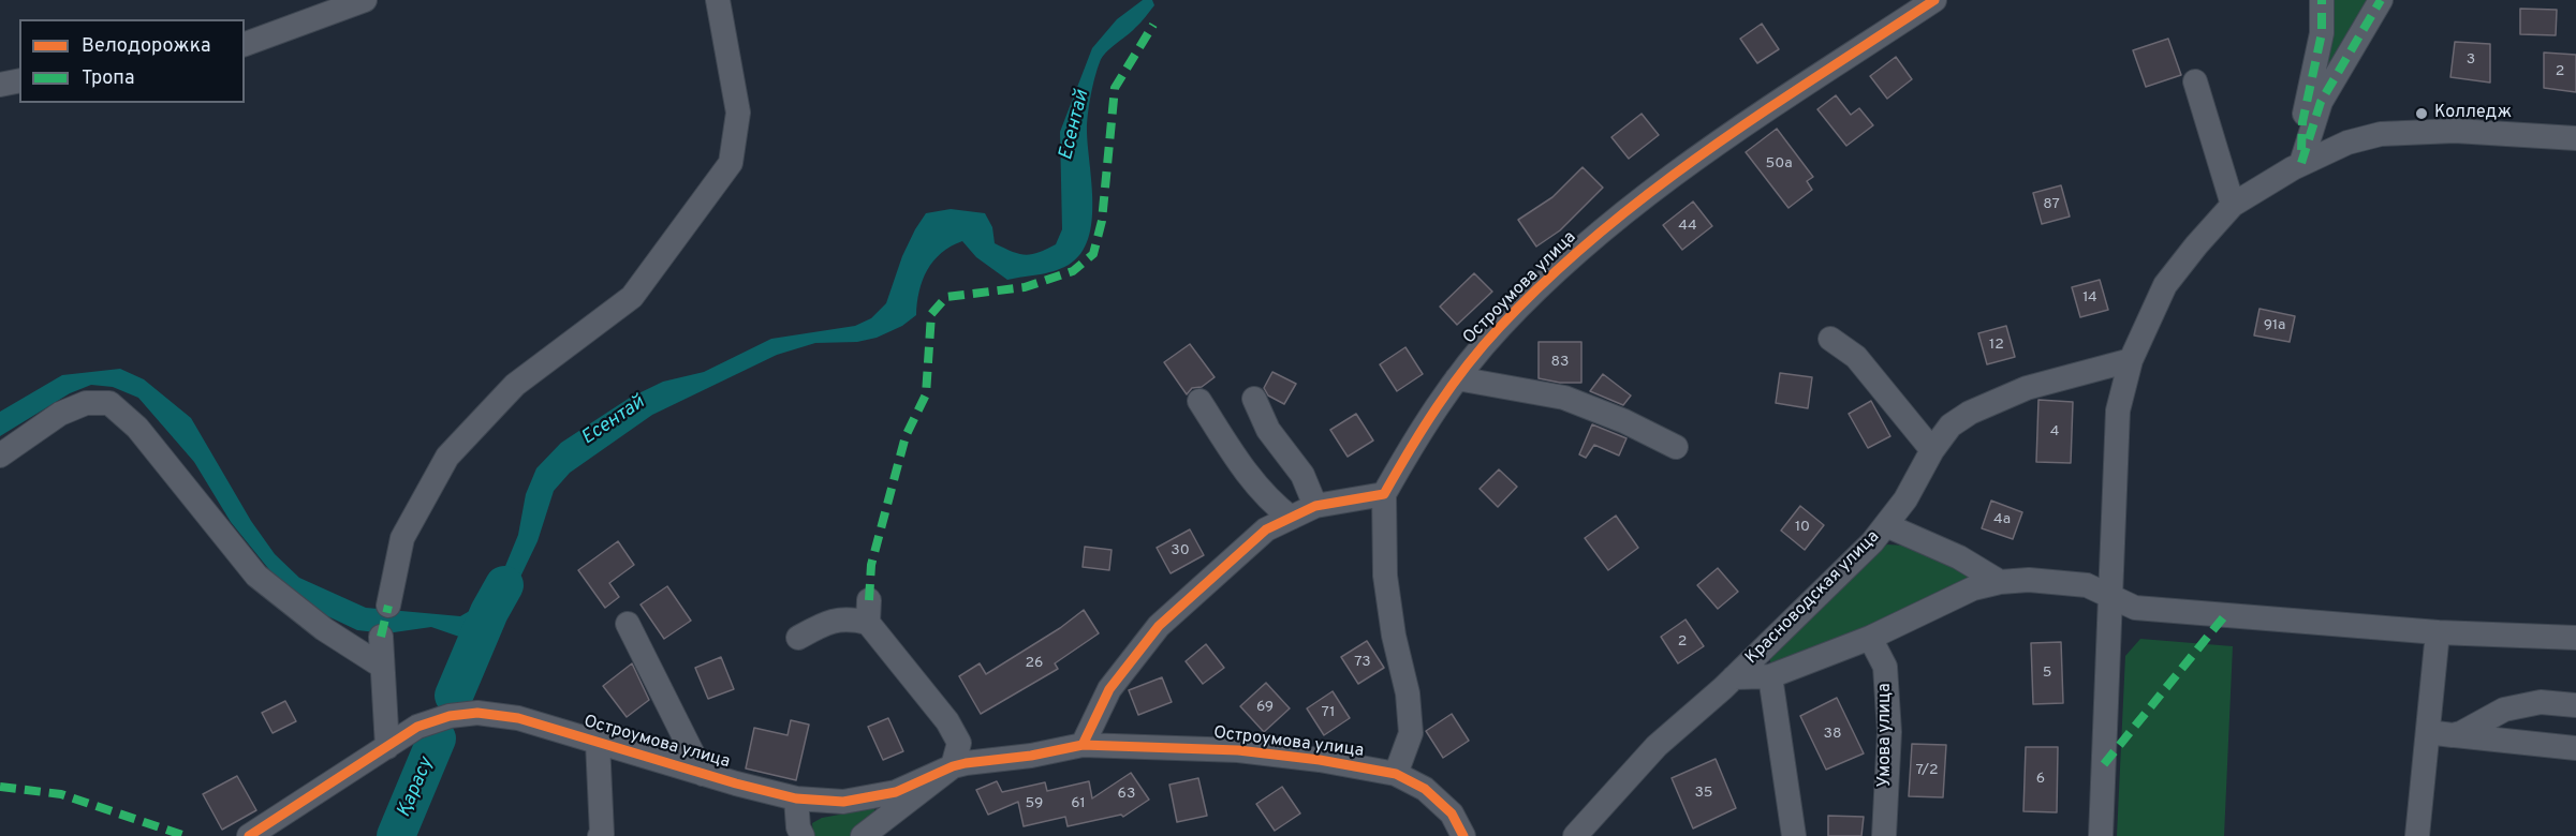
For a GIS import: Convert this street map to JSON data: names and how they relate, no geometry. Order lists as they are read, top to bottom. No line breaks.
{"streets":{"street":["Остроумова улица","Красноводская улица","Умова улица"]},"water":["Есентай","Қарасу"],"places":["Колледж"],"house_numbers":["3","2","50а","87","44","14","91а","12","83","4","4а","10","30","2","73","26","5","69","71","38","7/2","6","35","63","59","61"],"legend":["Велодорожка","Тропа"]}
